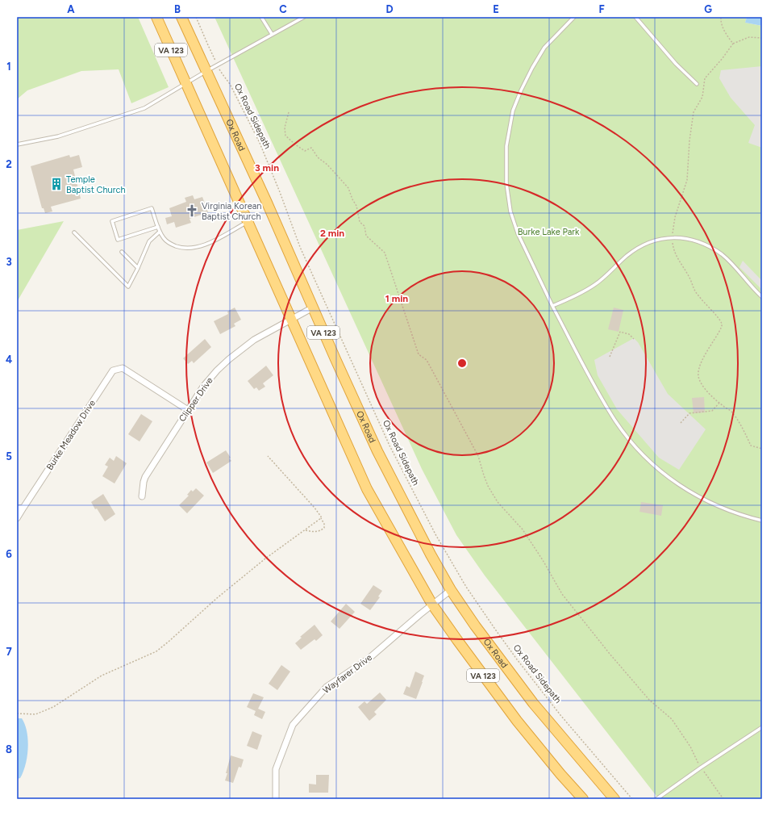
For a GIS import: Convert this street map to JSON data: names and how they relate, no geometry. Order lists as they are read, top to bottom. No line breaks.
{"streets":{"highway":["VA 123","Ox Road"],"street":["Clipper Drive","Burke Meadow Drive","Wayfarer Drive"],"path":["Ox Road Sidepath"]},"crossings":[["VA 123","Clipper Drive"],["VA 123","Wayfarer Drive"],["Ox Road","Clipper Drive"],["Ox Road","Wayfarer Drive"],["Clipper Drive","Burke Meadow Drive"]],"parks":["Burke Lake Park"],"places":{"building":["Temple Baptist Church"],"church":["Virginia Korean Baptist Church"]},"grid":{"columns":["A","B","C","D","E","F","G"],"rows":["1","2","3","4","5","6","7","8"]},"rings":["3 min","2 min","1 min"]}
